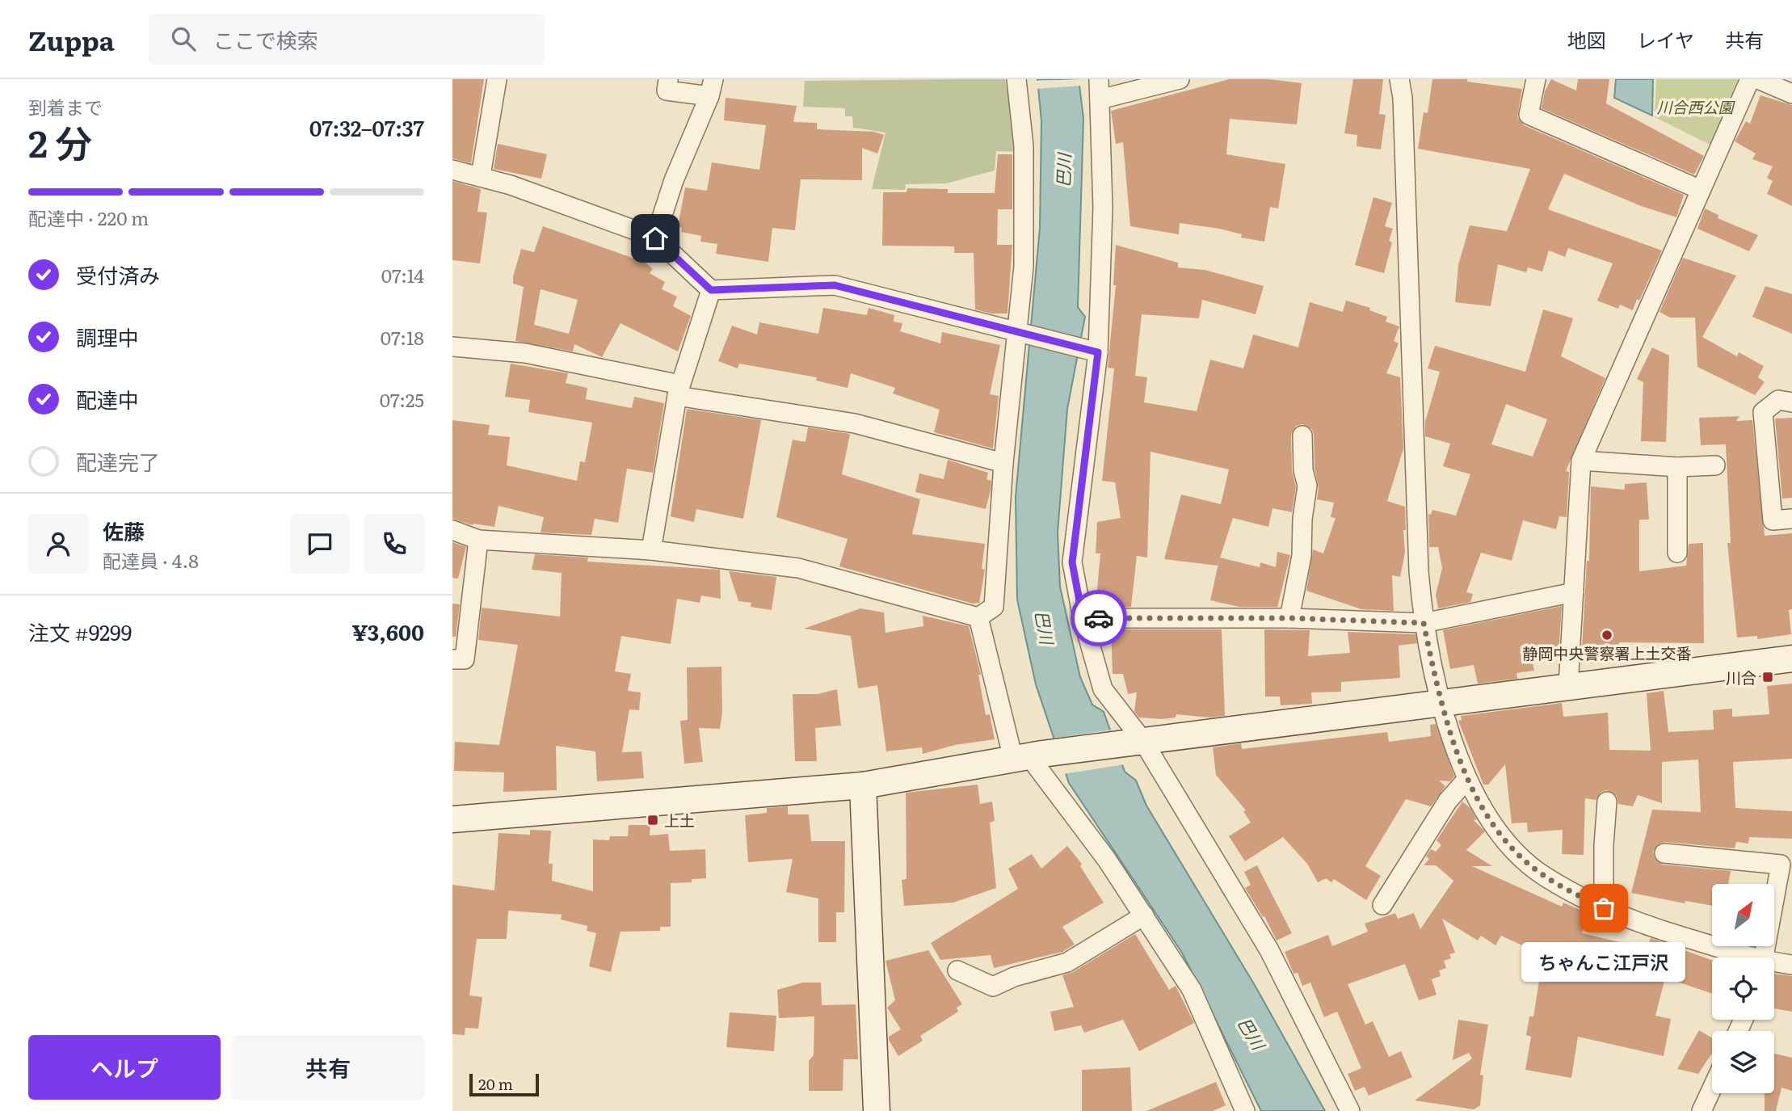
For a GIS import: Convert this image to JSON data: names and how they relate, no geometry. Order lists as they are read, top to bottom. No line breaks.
{"water":["巴川"],"parks":["川合西公園"],"places":{"other":["静岡中央警察署上土交番","ちゃんこ江戸沢"],"transit":["川合","上土"]},"scale_bar":"20 m","north":"top right","page":{"header":"Zuppa","search":"ここで検索","nav":["地図","レイヤ","共有"],"heading":["2 分","到着まで","07:32–07:37"],"panel":["佐藤","配達員 · 4.8","注文 #9299","¥3,600"],"bar":"配達中 · 220 m","list":[["受付済み","07:14"],["調理中","07:18"],["配達中","07:25"],"配達完了"],"bubble":"ちゃんこ江戸沢","buttons":["ヘルプ","共有"],"scale":"20 m"}}
